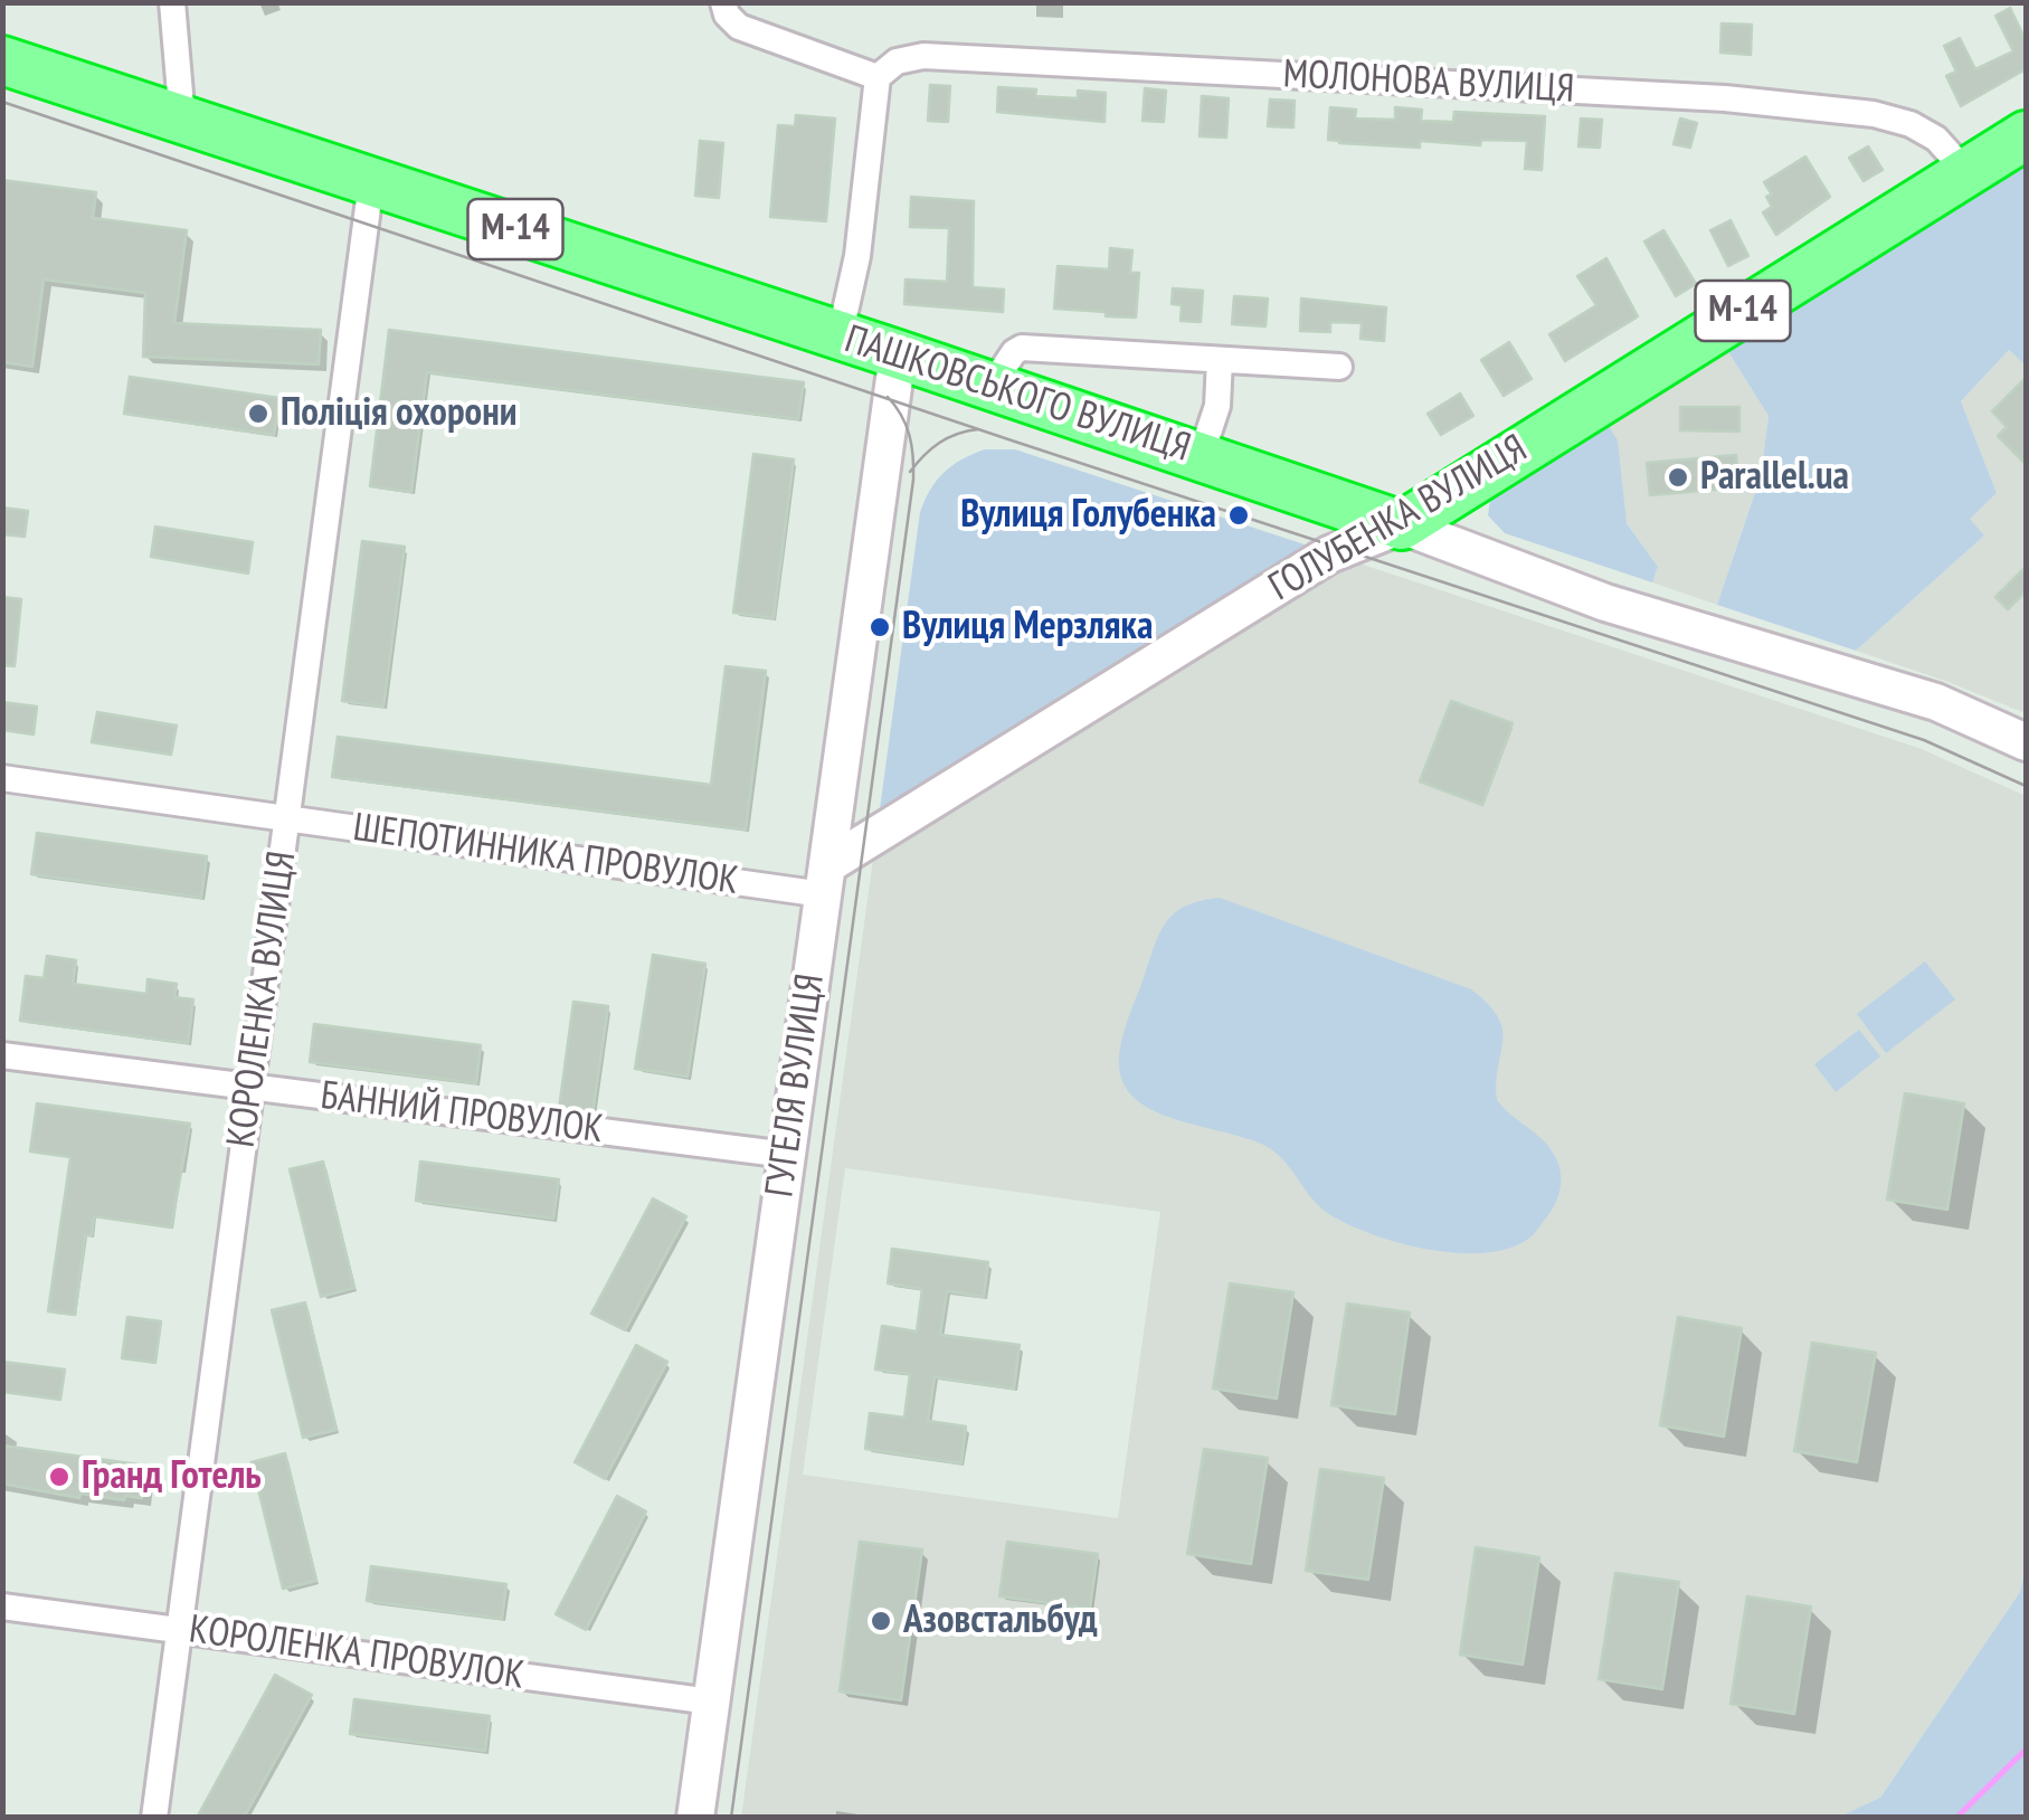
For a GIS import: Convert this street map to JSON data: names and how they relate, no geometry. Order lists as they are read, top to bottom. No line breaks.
{"streets":{"highway":["М-14","ПАШКОВСЬКОГО ВУЛИЦЯ","ГОЛУБЕНКА ВУЛИЦЯ"],"street":["МОЛОНОВА ВУЛИЦЯ","ШЕПОТИННИКА ПРОВУЛОК","КОРОЛЕНКА ВУЛИЦЯ","ГУГЕЛЯ ВУЛИЦЯ","БАННИЙ ПРОВУЛОК","КОРОЛЕНКА ПРОВУЛОК"]},"crossings":[["МОЛОНОВА ВУЛИЦЯ","ГОЛУБЕНКА ВУЛИЦЯ"],["ПАШКОВСЬКОГО ВУЛИЦЯ","ГОЛУБЕНКА ВУЛИЦЯ"],["ПАШКОВСЬКОГО ВУЛИЦЯ","КОРОЛЕНКА ВУЛИЦЯ"],["ПАШКОВСЬКОГО ВУЛИЦЯ","ГУГЕЛЯ ВУЛИЦЯ"],["ГОЛУБЕНКА ВУЛИЦЯ","ШЕПОТИННИКА ПРОВУЛОК"],["ГОЛУБЕНКА ВУЛИЦЯ","ГУГЕЛЯ ВУЛИЦЯ"],["ШЕПОТИННИКА ПРОВУЛОК","КОРОЛЕНКА ВУЛИЦЯ"],["ШЕПОТИННИКА ПРОВУЛОК","ГУГЕЛЯ ВУЛИЦЯ"],["КОРОЛЕНКА ВУЛИЦЯ","БАННИЙ ПРОВУЛОК"],["КОРОЛЕНКА ВУЛИЦЯ","КОРОЛЕНКА ПРОВУЛОК"],["ГУГЕЛЯ ВУЛИЦЯ","БАННИЙ ПРОВУЛОК"],["ГУГЕЛЯ ВУЛИЦЯ","КОРОЛЕНКА ПРОВУЛОК"]],"places":["Поліція охорони","Parallel.ua","Вулиця Голубенка","Вулиця Мерзляка","Гранд Готель","Азовстальбуд"]}
